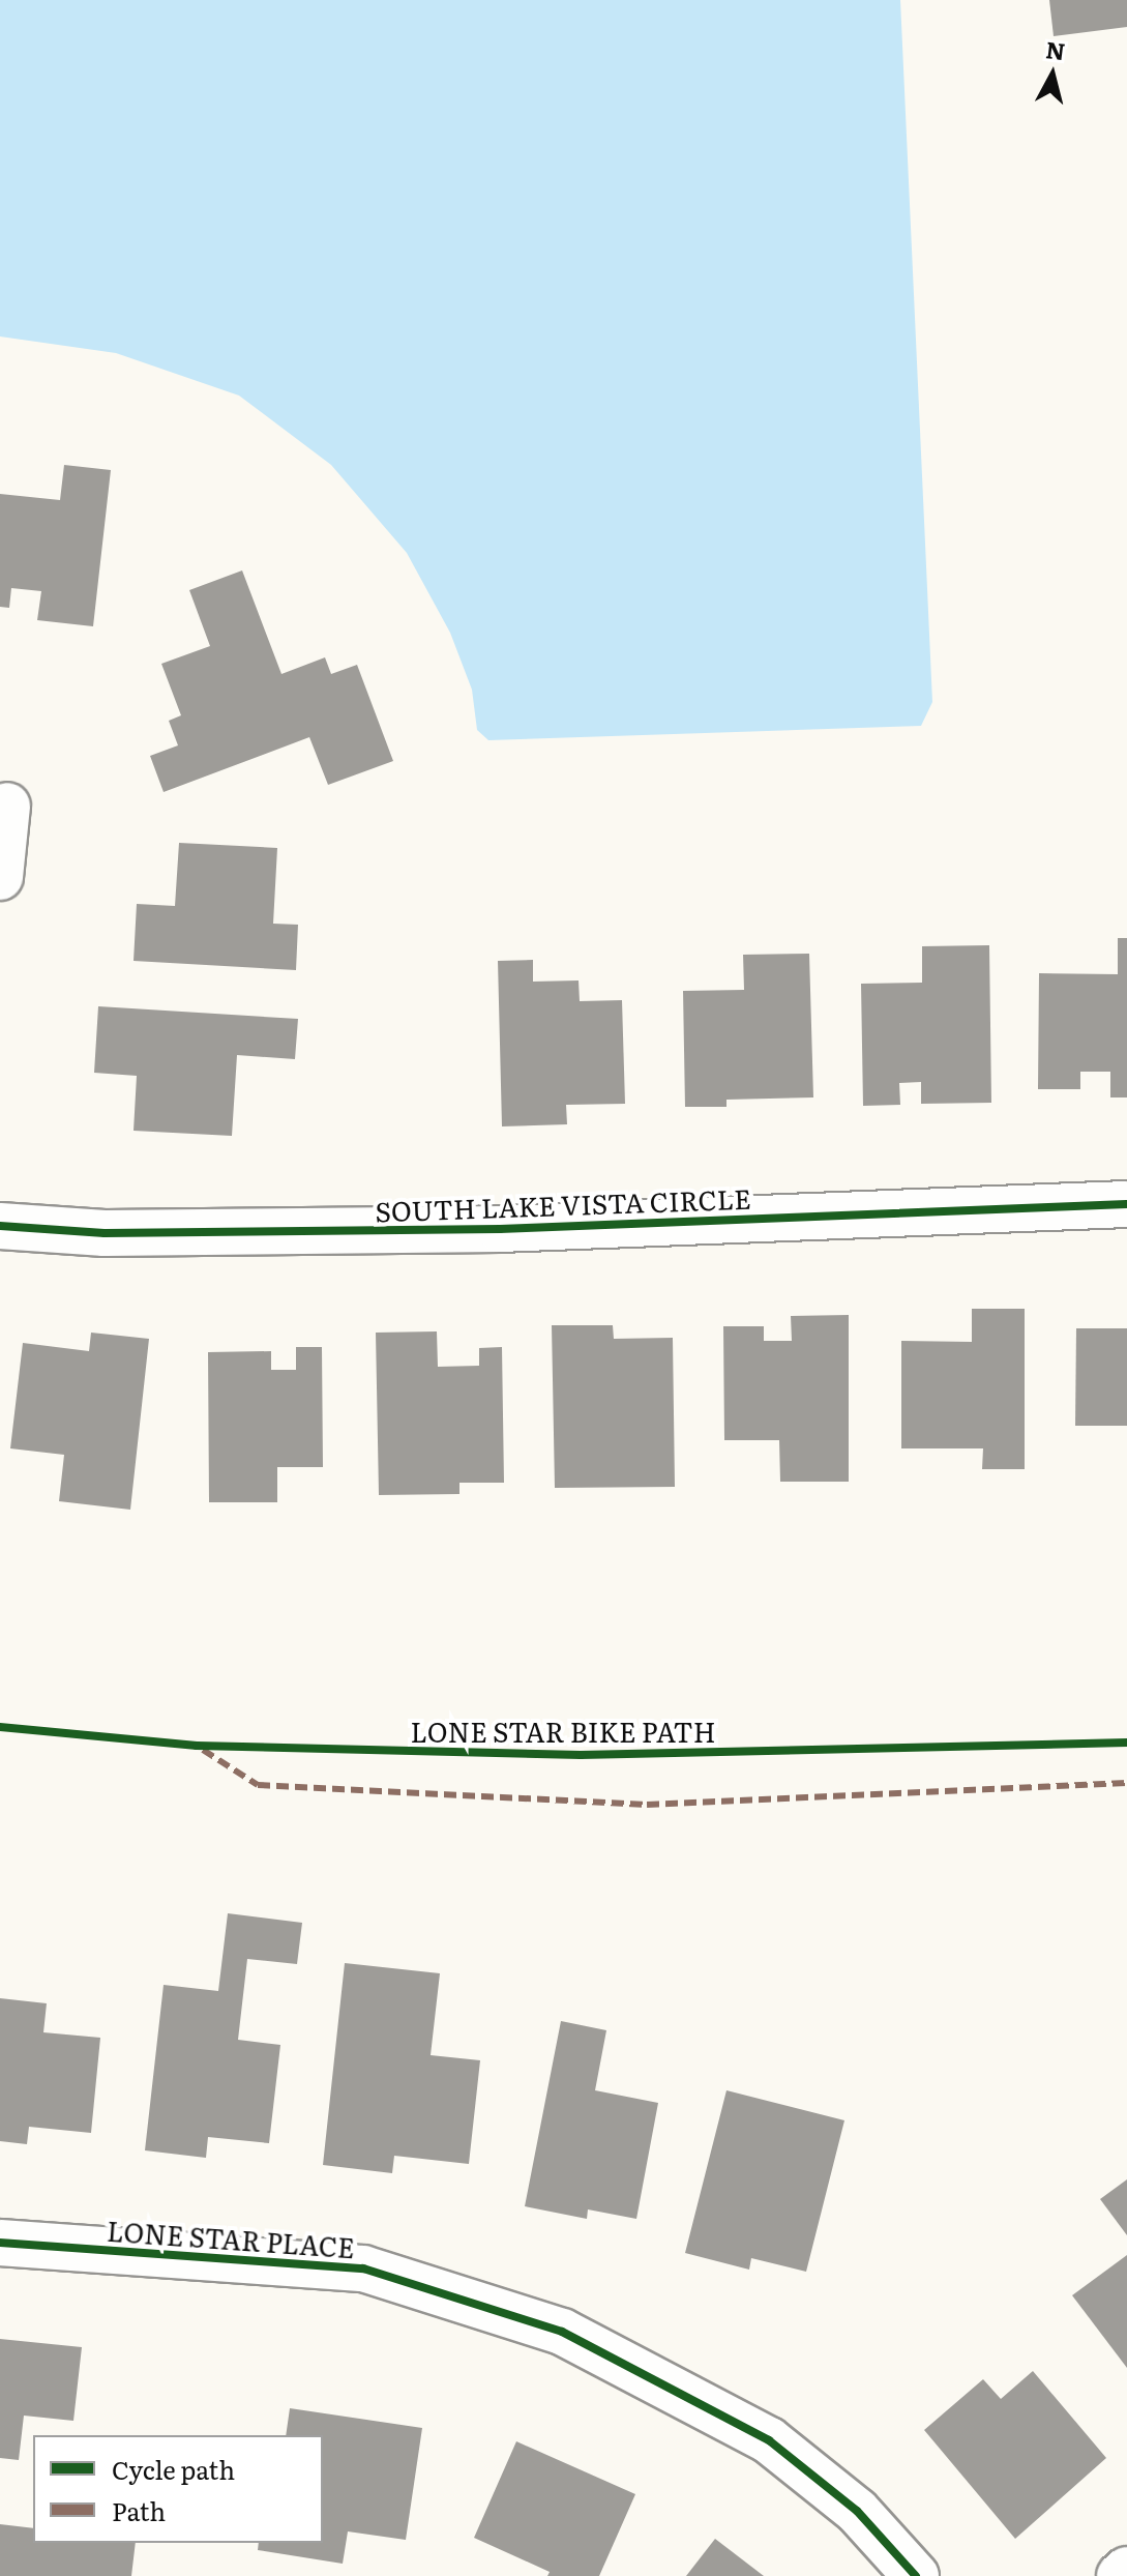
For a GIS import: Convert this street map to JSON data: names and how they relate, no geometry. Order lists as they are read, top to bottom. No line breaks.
{"streets":{"street":["SOUTH LAKE VISTA CIRCLE","LONE STAR PLACE"],"cycle path":["LONE STAR BIKE PATH"]},"legend":["Cycle path","Path"],"north":"top"}
